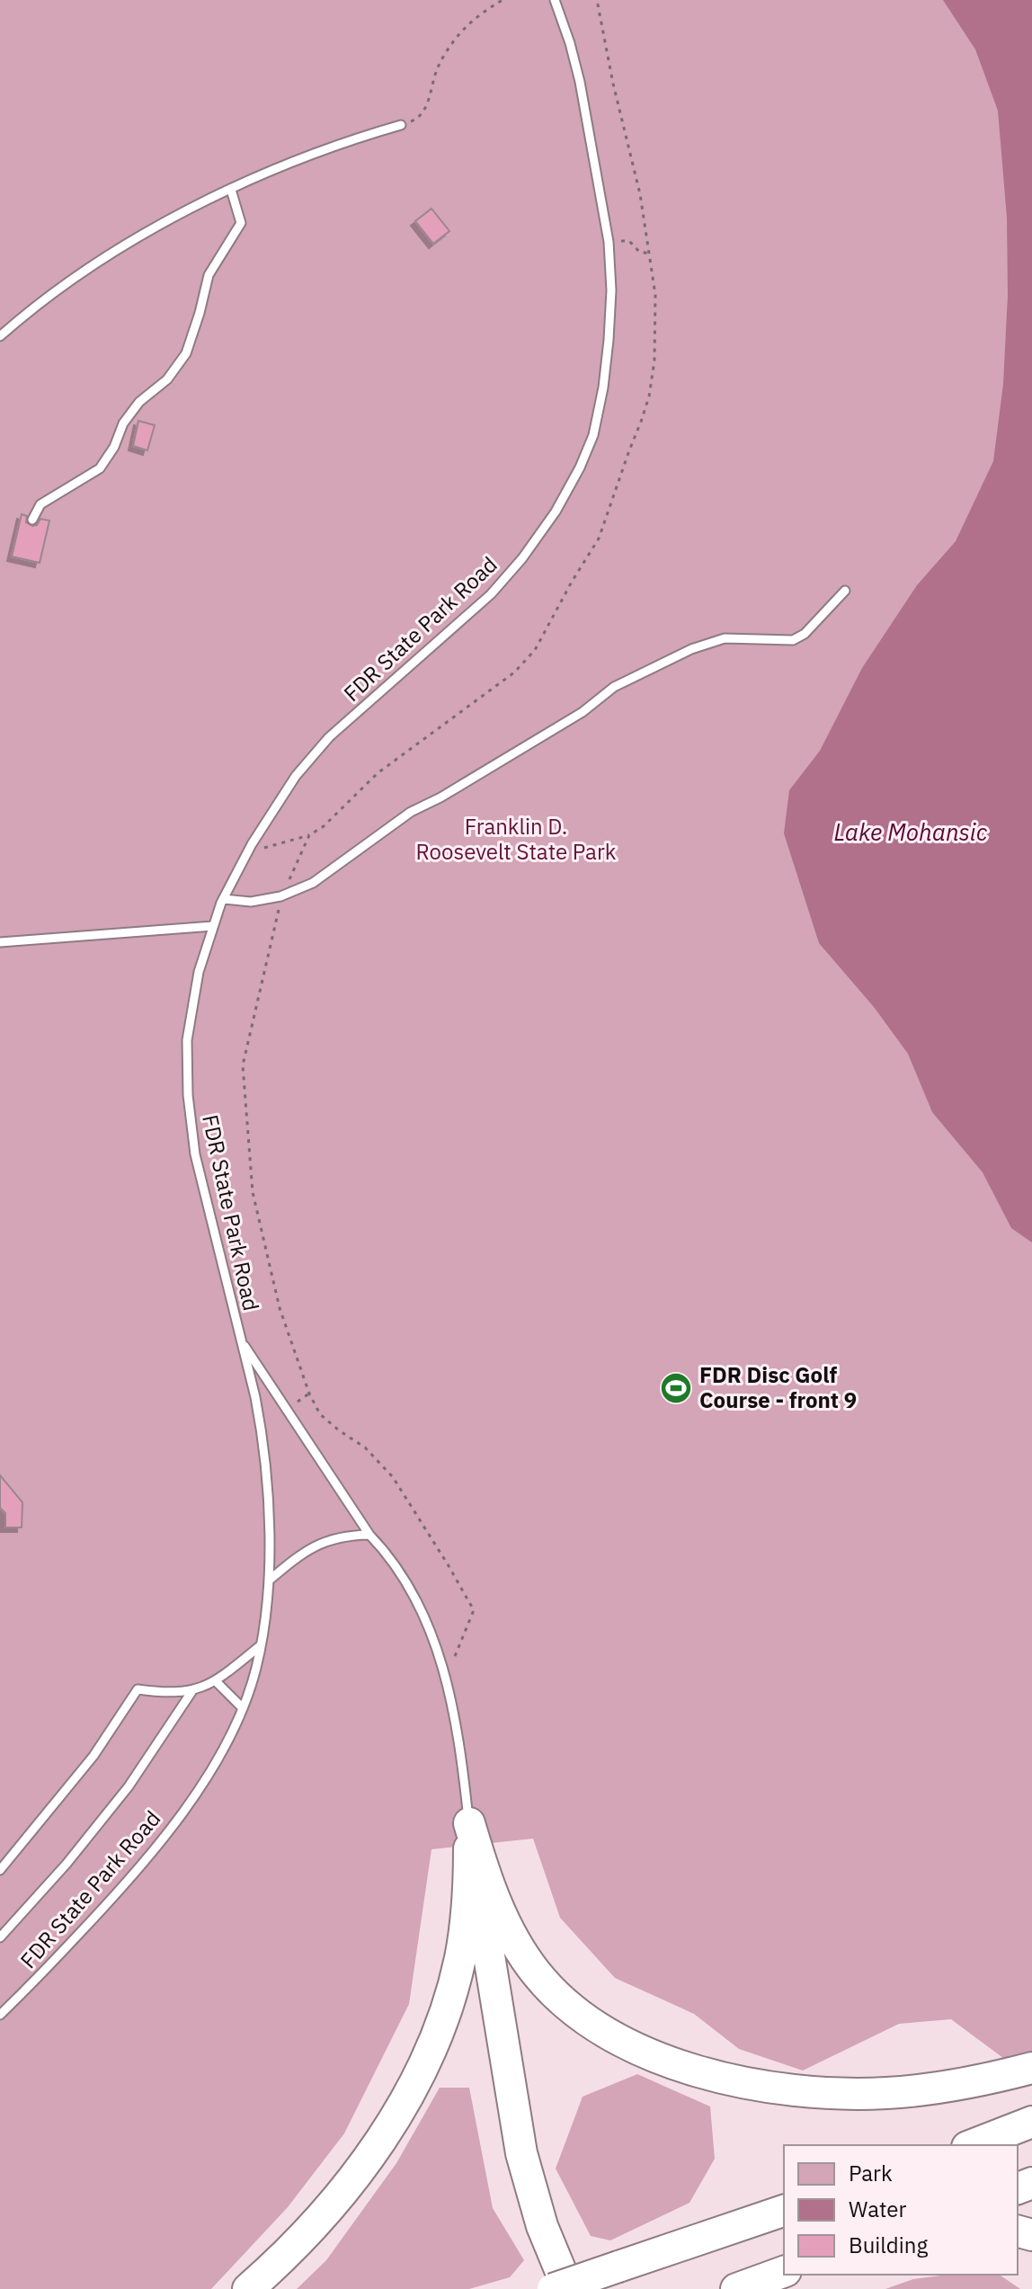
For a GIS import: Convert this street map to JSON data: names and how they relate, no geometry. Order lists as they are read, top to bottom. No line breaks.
{"streets":{"lane":["FDR State Park Road"]},"water":["Lake Mohansic"],"parks":["Franklin D. Roosevelt State Park"],"places":{"sports":["FDR Disc Golf Course - front 9"]},"legend":["Park","Water","Building"]}
